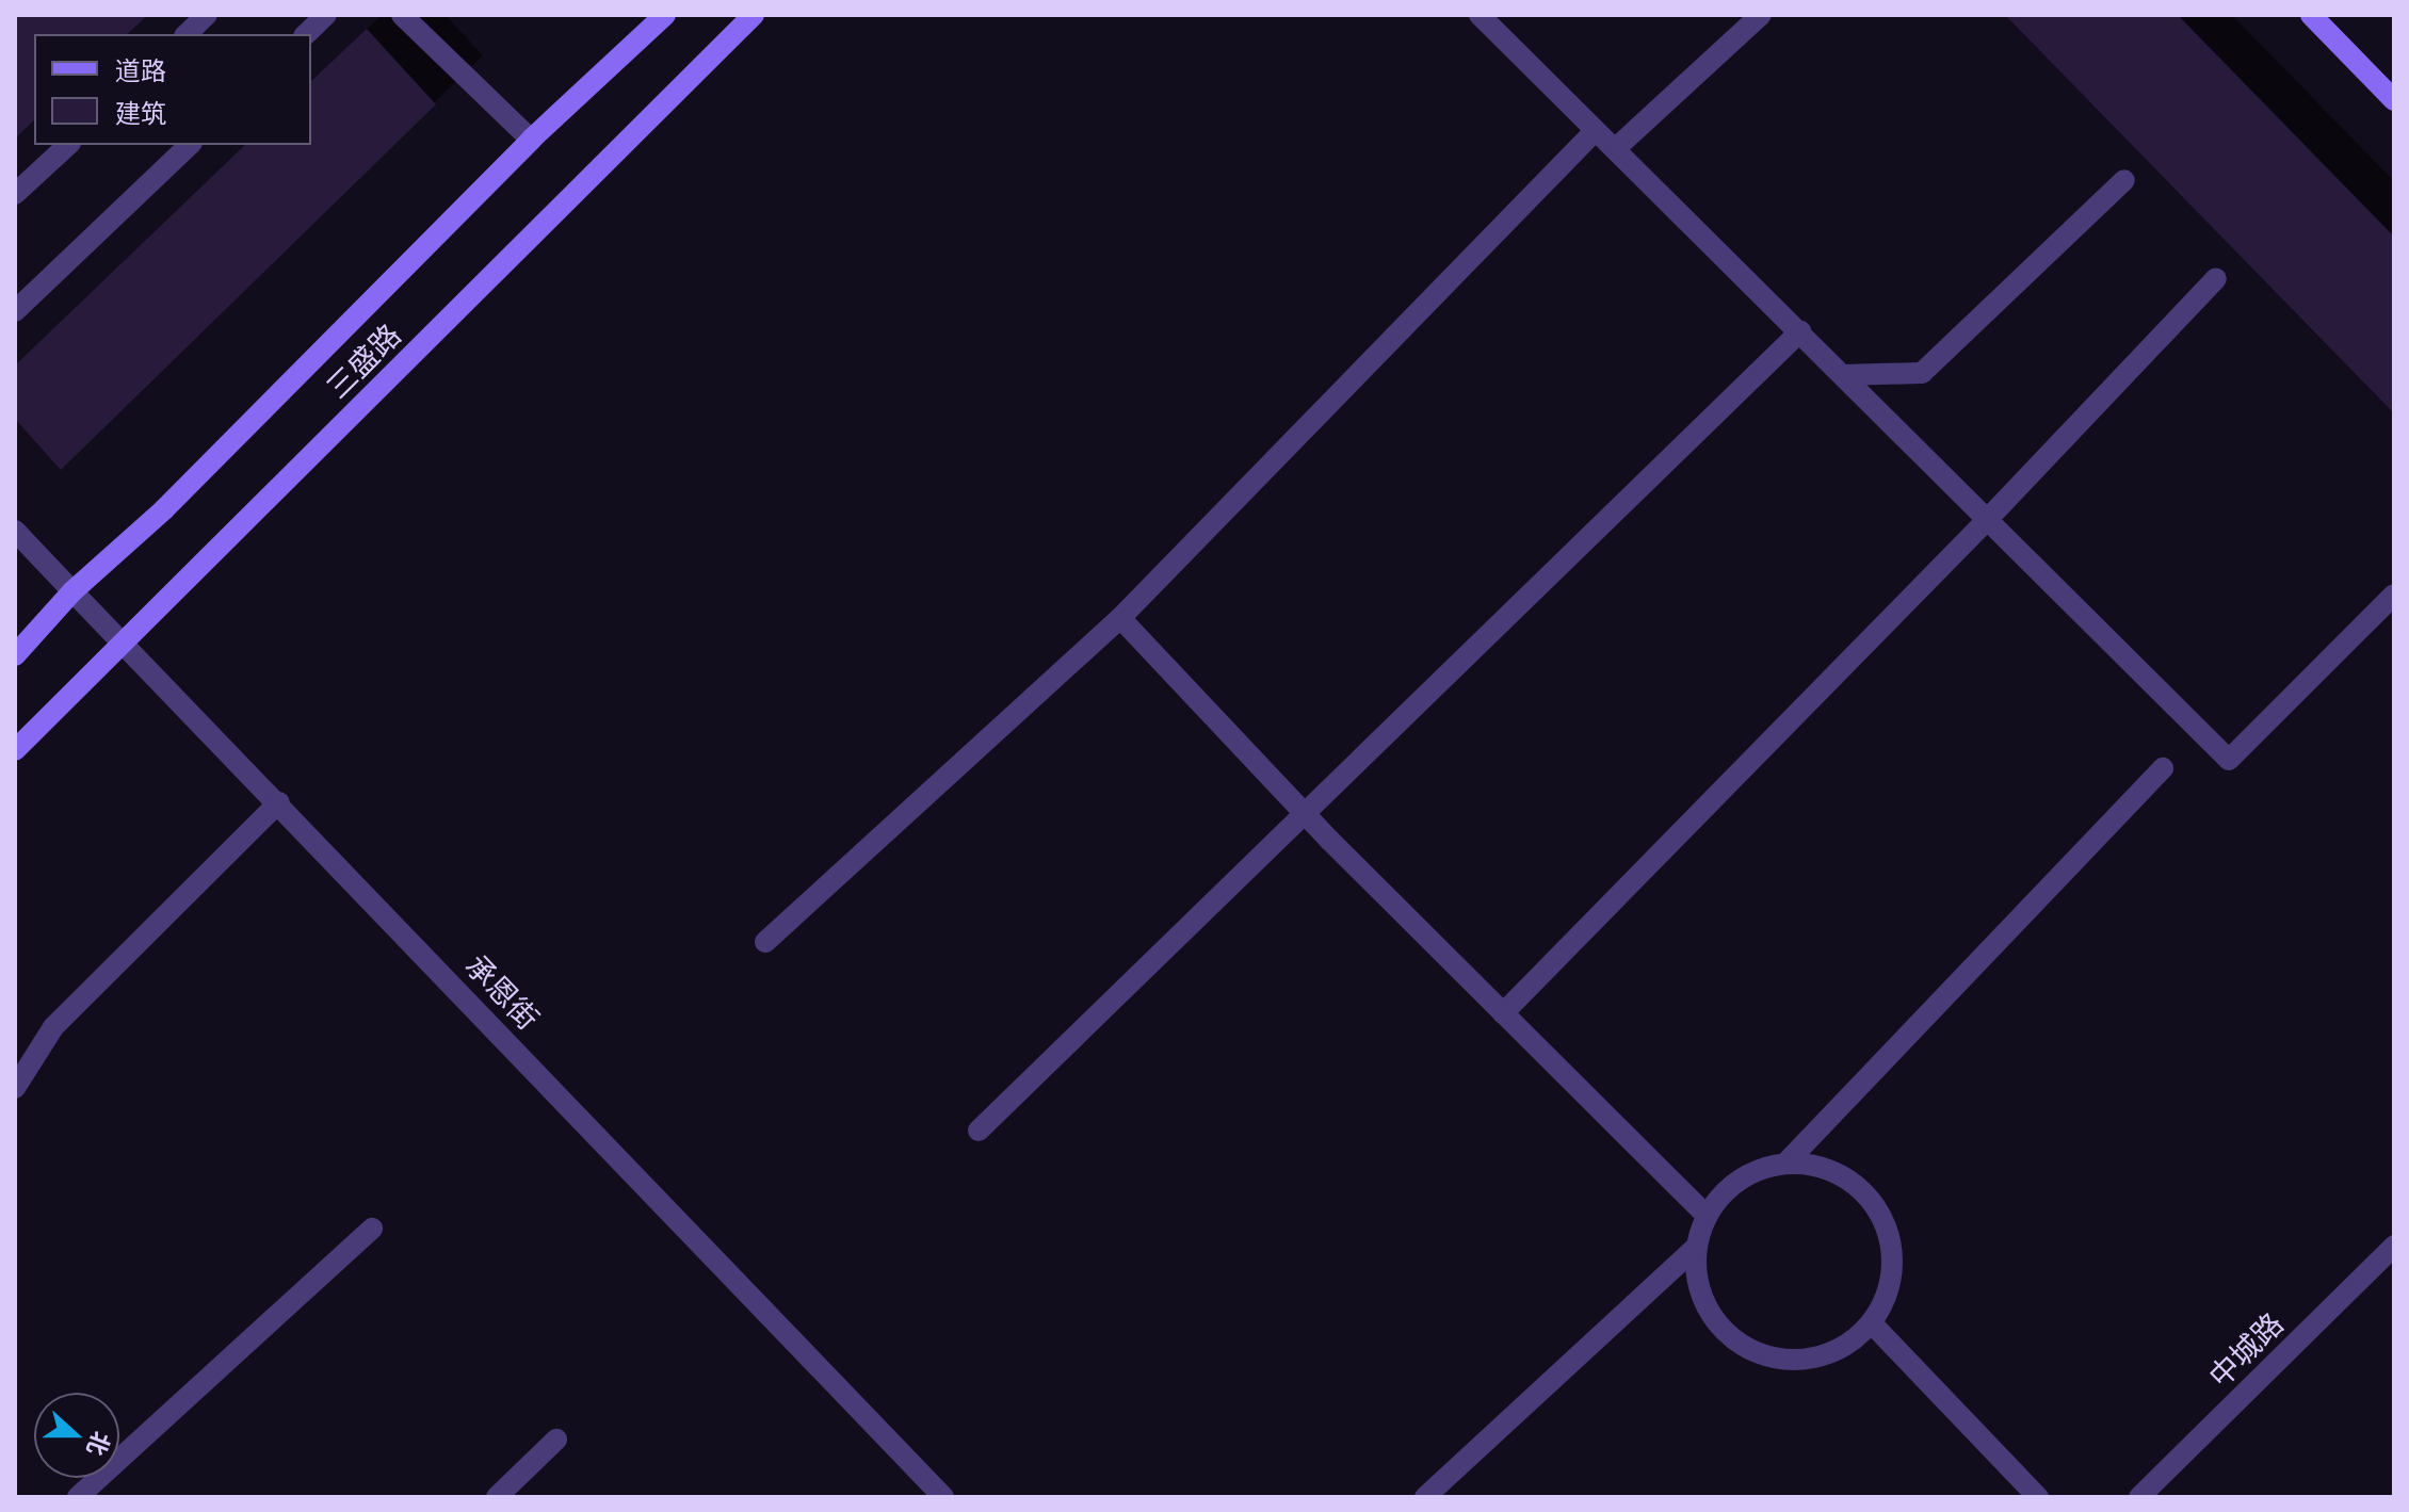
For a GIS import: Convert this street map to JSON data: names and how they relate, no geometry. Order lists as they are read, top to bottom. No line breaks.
{"streets":{"main road":["三盛路"],"street":["承恩街","中城路"]},"crossings":[["三盛路","承恩街"]],"legend":["道路","建筑"],"north":"right"}
